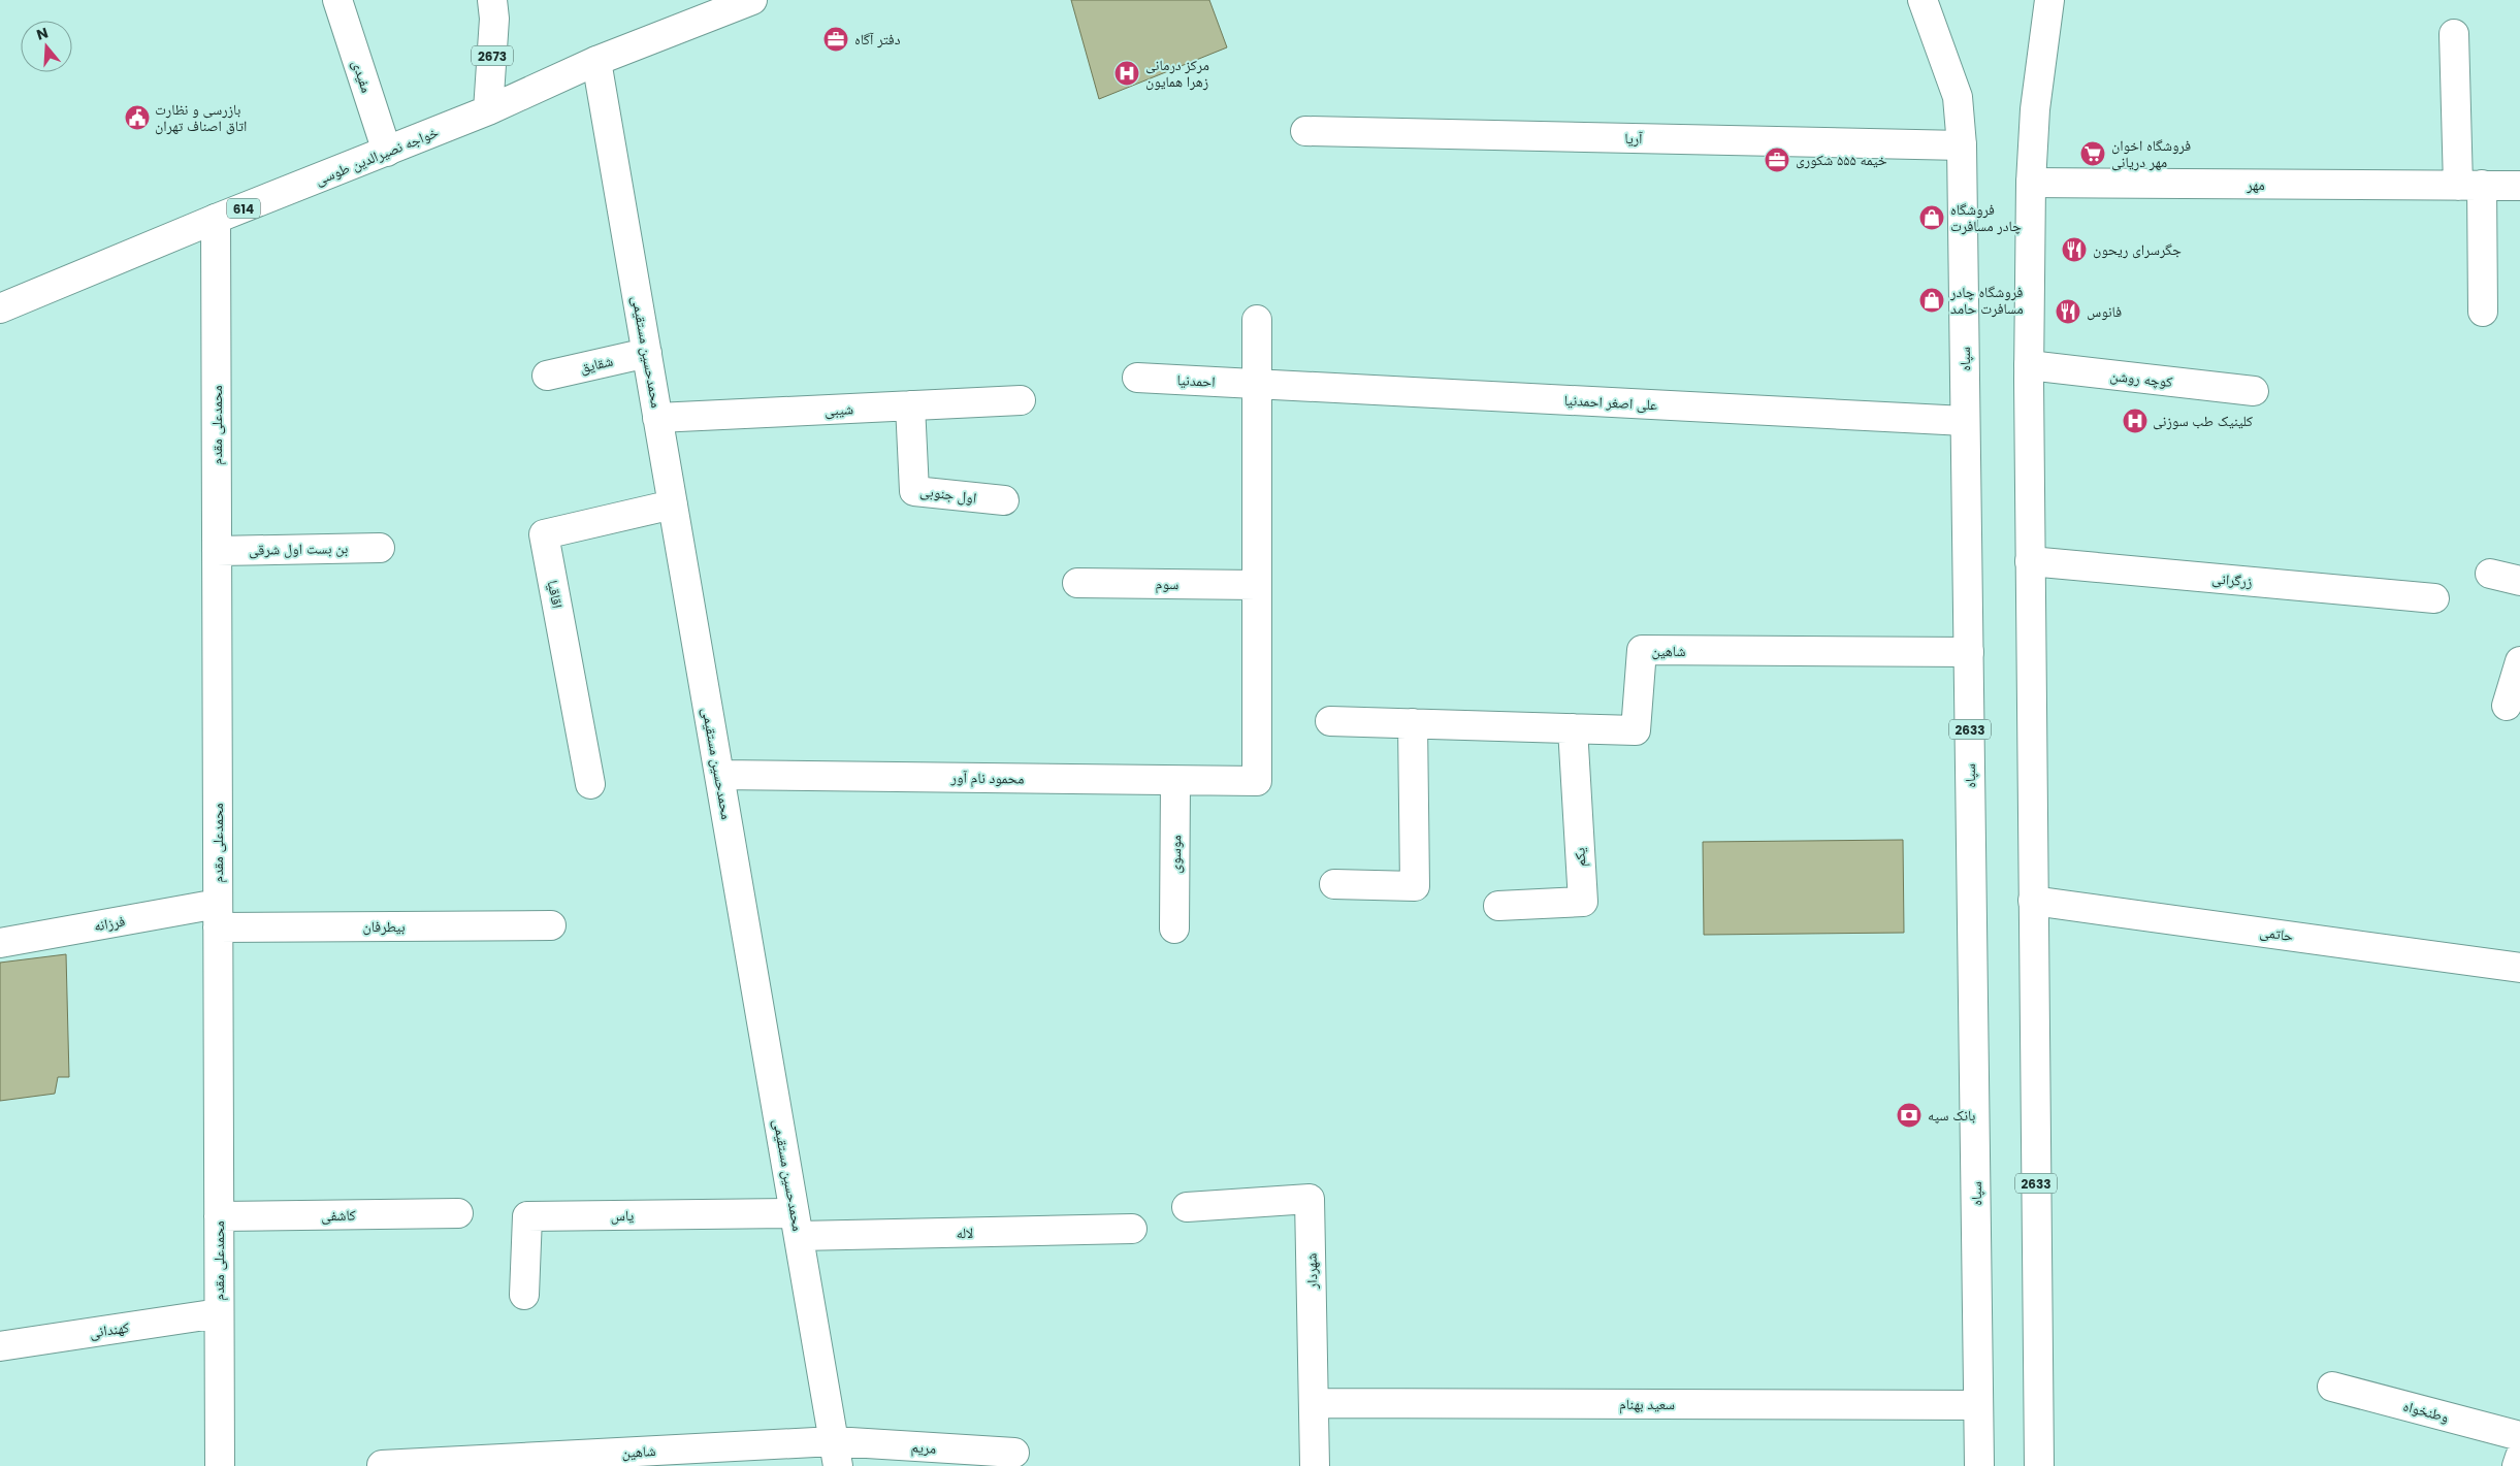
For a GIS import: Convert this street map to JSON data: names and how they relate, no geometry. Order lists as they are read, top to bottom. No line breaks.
{"streets":{"street":["2673","مفیدی","آریا","خواجه نصیرالدین طوسی","مهر","614","محمدحسین مستقیمی","سپاه","شقایق","کوچه روشن","احمدنیا","علی اصغر احمدنیا","شیبی","محمدعلی مقدم","اول جنوبی","بن بست اول شرقی","زرگرانی","سوم","اقاقیا","شاهین","2633","محمود نام آور","موسوی","یکم","فرزانه","بیطرفان","حاتمی","کاشفی","یاس","لاله","شهردار","کهندانی","سعید بهنام","وطنخواه","مریم"]},"crossings":[["2673","خواجه نصیرالدین طوسی"],["مفیدی","خواجه نصیرالدین طوسی"],["آریا","سپاه"],["خواجه نصیرالدین طوسی","محمدحسین مستقیمی"],["خواجه نصیرالدین طوسی","محمدعلی مقدم"],["مهر","2633"],["محمدحسین مستقیمی","شقایق"],["محمدحسین مستقیمی","شیبی"],["محمدحسین مستقیمی","اقاقیا"],["محمدحسین مستقیمی","شاهین"],["محمدحسین مستقیمی","محمود نام آور"],["محمدحسین مستقیمی","یاس"],["محمدحسین مستقیمی","لاله"],["محمدحسین مستقیمی","مریم"],["سپاه","علی اصغر احمدنیا"],["سپاه","شاهین"],["سپاه","سعید بهنام"],["کوچه روشن","2633"],["احمدنیا","علی اصغر احمدنیا"],["شیبی","اول جنوبی"],["محمدعلی مقدم","بن بست اول شرقی"],["محمدعلی مقدم","فرزانه"],["محمدعلی مقدم","بیطرفان"],["محمدعلی مقدم","کاشفی"],["محمدعلی مقدم","کهندانی"],["زرگرانی","2633"],["سوم","محمود نام آور"],["شاهین","یکم"],["شاهین","مریم"],["2633","حاتمی"],["محمود نام آور","موسوی"],["فرزانه","بیطرفان"],["یاس","لاله"],["شهردار","سعید بهنام"]],"places":{"office":["دفتر آگاه","خیمه ۵۵۵ شکوری"],"hospital":["مرکز درمانی زهرا همایون","کلینیک طب سوزنی"],"public building":["بازرسی و نظارت اتاق اصناف تهران"],"supermarket":["فروشگاه اخوان مهر دریانی"],"shop":["فروشگاه چادر مسافرت","فروشگاه چادر مسافرت حامد"],"restaurant":["جگرسرای ریحون","فانوس"],"bank":["بانک سپه"]},"north":"top"}
